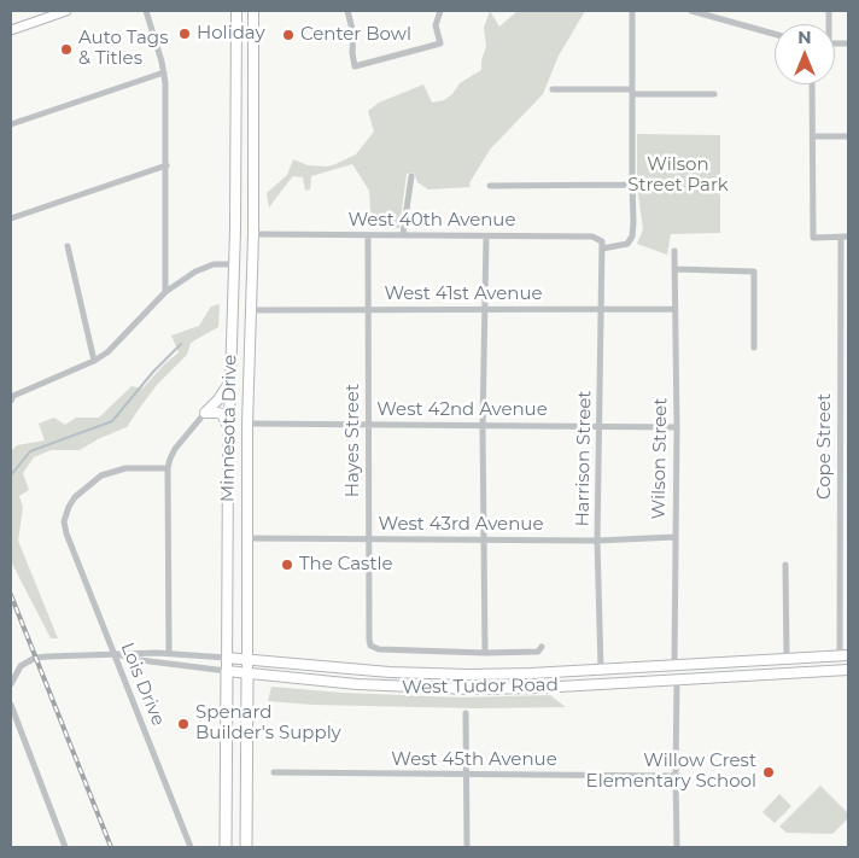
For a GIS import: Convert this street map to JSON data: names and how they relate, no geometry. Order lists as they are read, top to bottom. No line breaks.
{"streets":{"highway":["Minnesota Drive"],"main road":["West Tudor Road"],"street":["West 40th Avenue","West 41st Avenue","West 42nd Avenue","Hayes Street","Cope Street","Harrison Street","Wilson Street","West 43rd Avenue","Lois Drive","West 45th Avenue"]},"crossings":[["West 40th Avenue","Minnesota Drive"],["West 40th Avenue","Hayes Street"],["West 40th Avenue","Harrison Street"],["West 41st Avenue","Minnesota Drive"],["West 41st Avenue","Hayes Street"],["West 41st Avenue","Harrison Street"],["West 41st Avenue","Wilson Street"],["West 42nd Avenue","Minnesota Drive"],["West 42nd Avenue","Hayes Street"],["West 42nd Avenue","Harrison Street"],["West 42nd Avenue","Wilson Street"],["Minnesota Drive","West 43rd Avenue"],["Minnesota Drive","West Tudor Road"],["Hayes Street","West 43rd Avenue"],["Cope Street","West Tudor Road"],["Harrison Street","West 43rd Avenue"],["Harrison Street","West Tudor Road"],["Wilson Street","West 43rd Avenue"],["Wilson Street","West Tudor Road"],["Lois Drive","West Tudor Road"]],"parks":["Wilson Street Park"],"places":["Holiday","Center Bowl","Auto Tags & Titles","The Castle","Spenard Builder's Supply","Willow Crest Elementary School"],"north":"top"}
